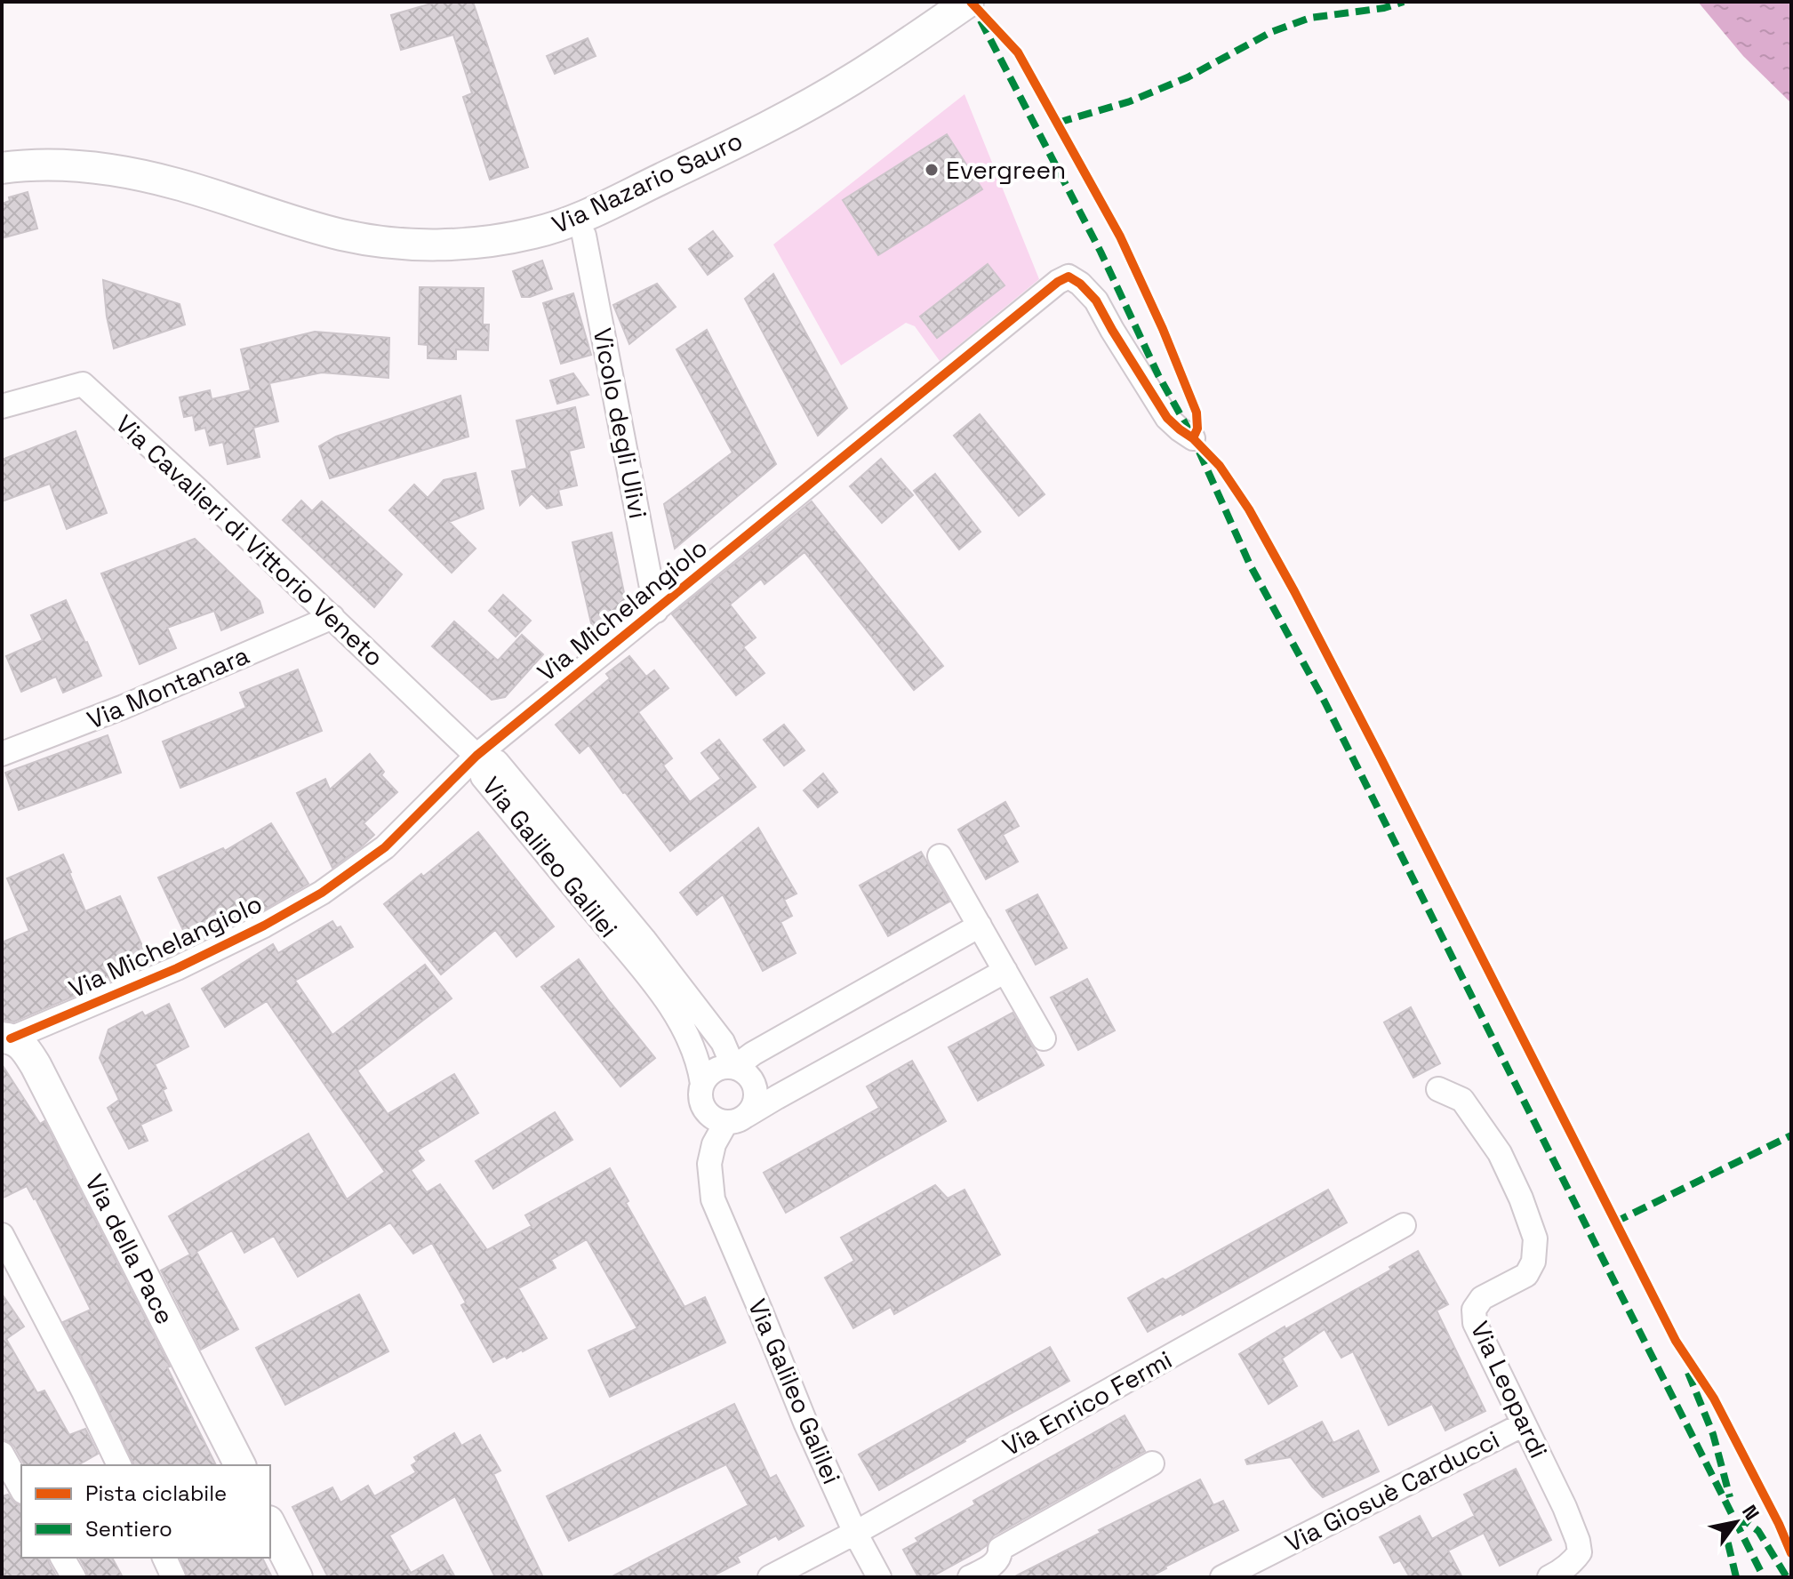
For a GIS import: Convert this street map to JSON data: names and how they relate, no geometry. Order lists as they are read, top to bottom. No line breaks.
{"streets":{"main road":["Via Nazario Sauro","Via della Pace"],"street":["Vicolo degli Ulivi","Via Cavalieri di Vittorio Veneto","Via Michelangiolo","Via Montanara","Via Galileo Galilei","Via Leopardi","Via Enrico Fermi","Via Giosuè Carducci"]},"crossings":[["Vicolo degli Ulivi","Via Michelangiolo"],["Via Cavalieri di Vittorio Veneto","Via Michelangiolo"],["Via Cavalieri di Vittorio Veneto","Via Montanara"],["Via Cavalieri di Vittorio Veneto","Via Galileo Galilei"],["Via Michelangiolo","Via Galileo Galilei"],["Via Michelangiolo","Via della Pace"],["Via Galileo Galilei","Via Enrico Fermi"],["Via Leopardi","Via Giosuè Carducci"]],"places":["Evergreen"],"legend":["Pista ciclabile","Sentiero"],"north":"top right"}
